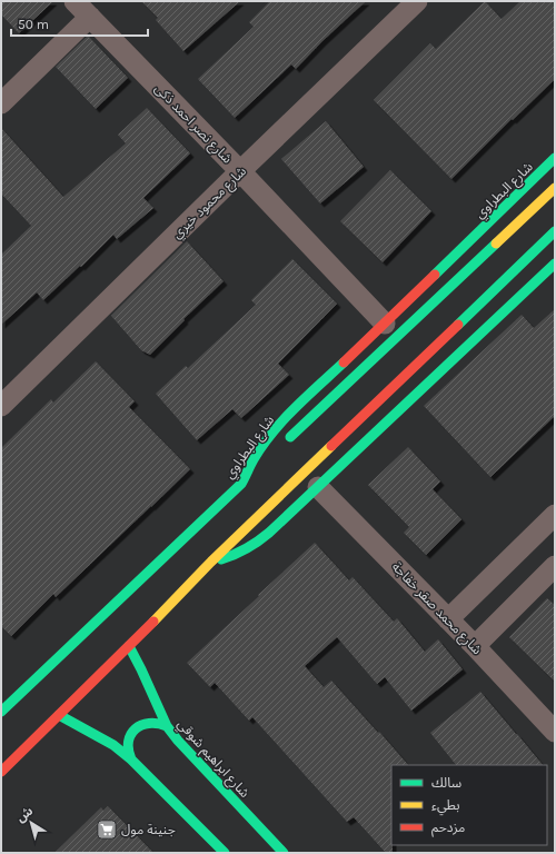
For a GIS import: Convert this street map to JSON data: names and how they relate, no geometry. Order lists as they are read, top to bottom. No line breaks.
{"streets":{"street":["شارع نصر احمد ذكى","شارع البطراوي","شارع محمود خيري","شارع محمد صقر خفاجة","شارع ابراهيم شوقي"]},"crossings":[["شارع نصر احمد ذكى","شارع البطراوي"],["شارع نصر احمد ذكى","شارع محمود خيري"]],"places":{"supermarket":["جنينة مول"]},"legend":["سالك","بطيء","مزدحم"],"scale_bar":"50 m","north":"top left"}
